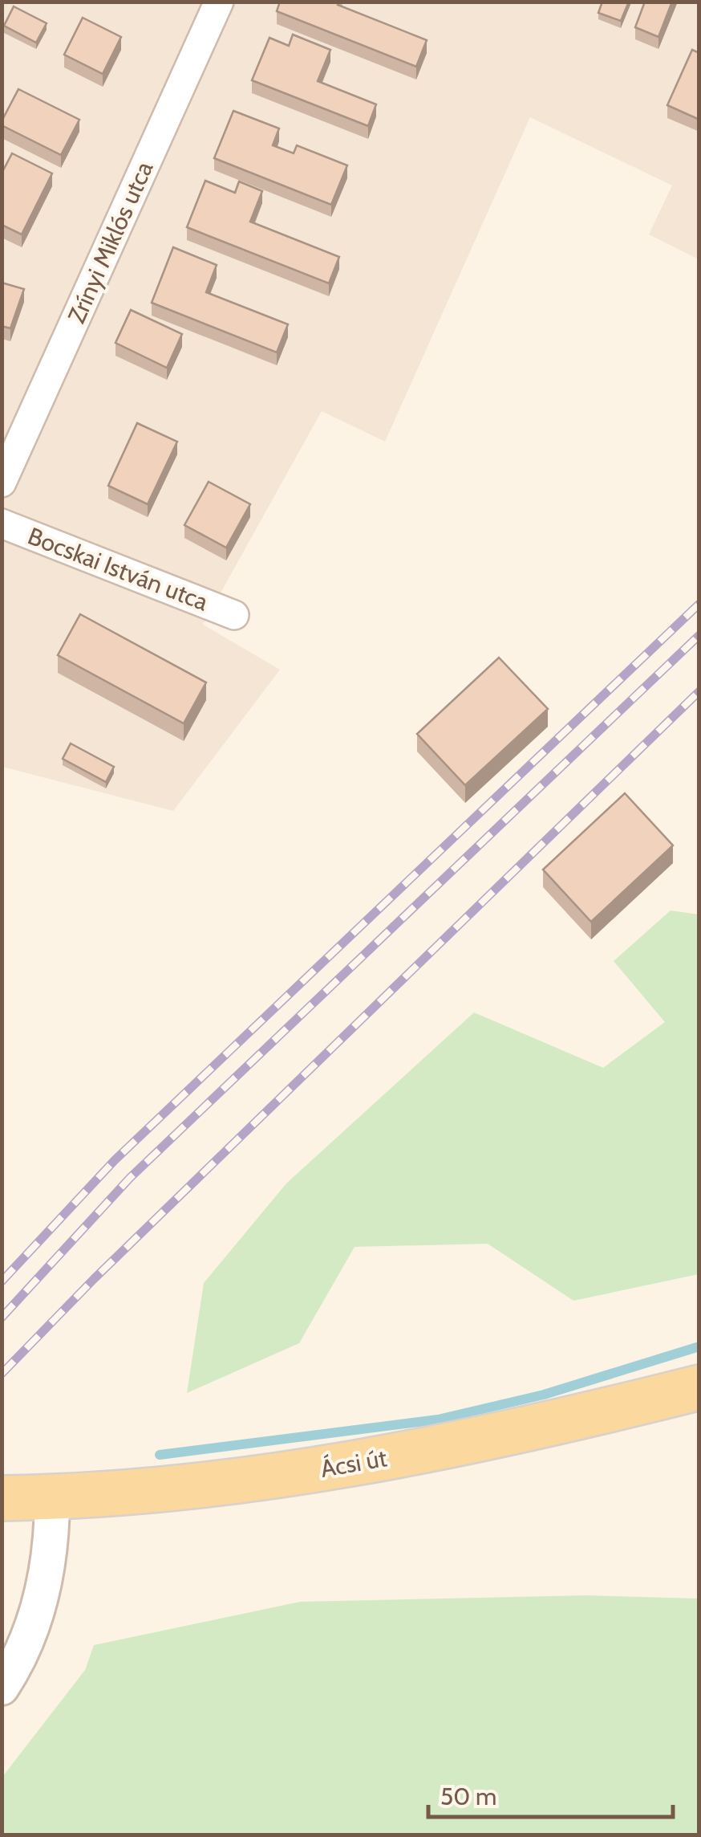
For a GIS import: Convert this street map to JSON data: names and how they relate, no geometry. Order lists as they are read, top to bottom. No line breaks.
{"streets":{"main road":["Ácsi út"],"street":["Zrínyi Miklós utca","Bocskai István utca"]},"scale_bar":"50 m"}
